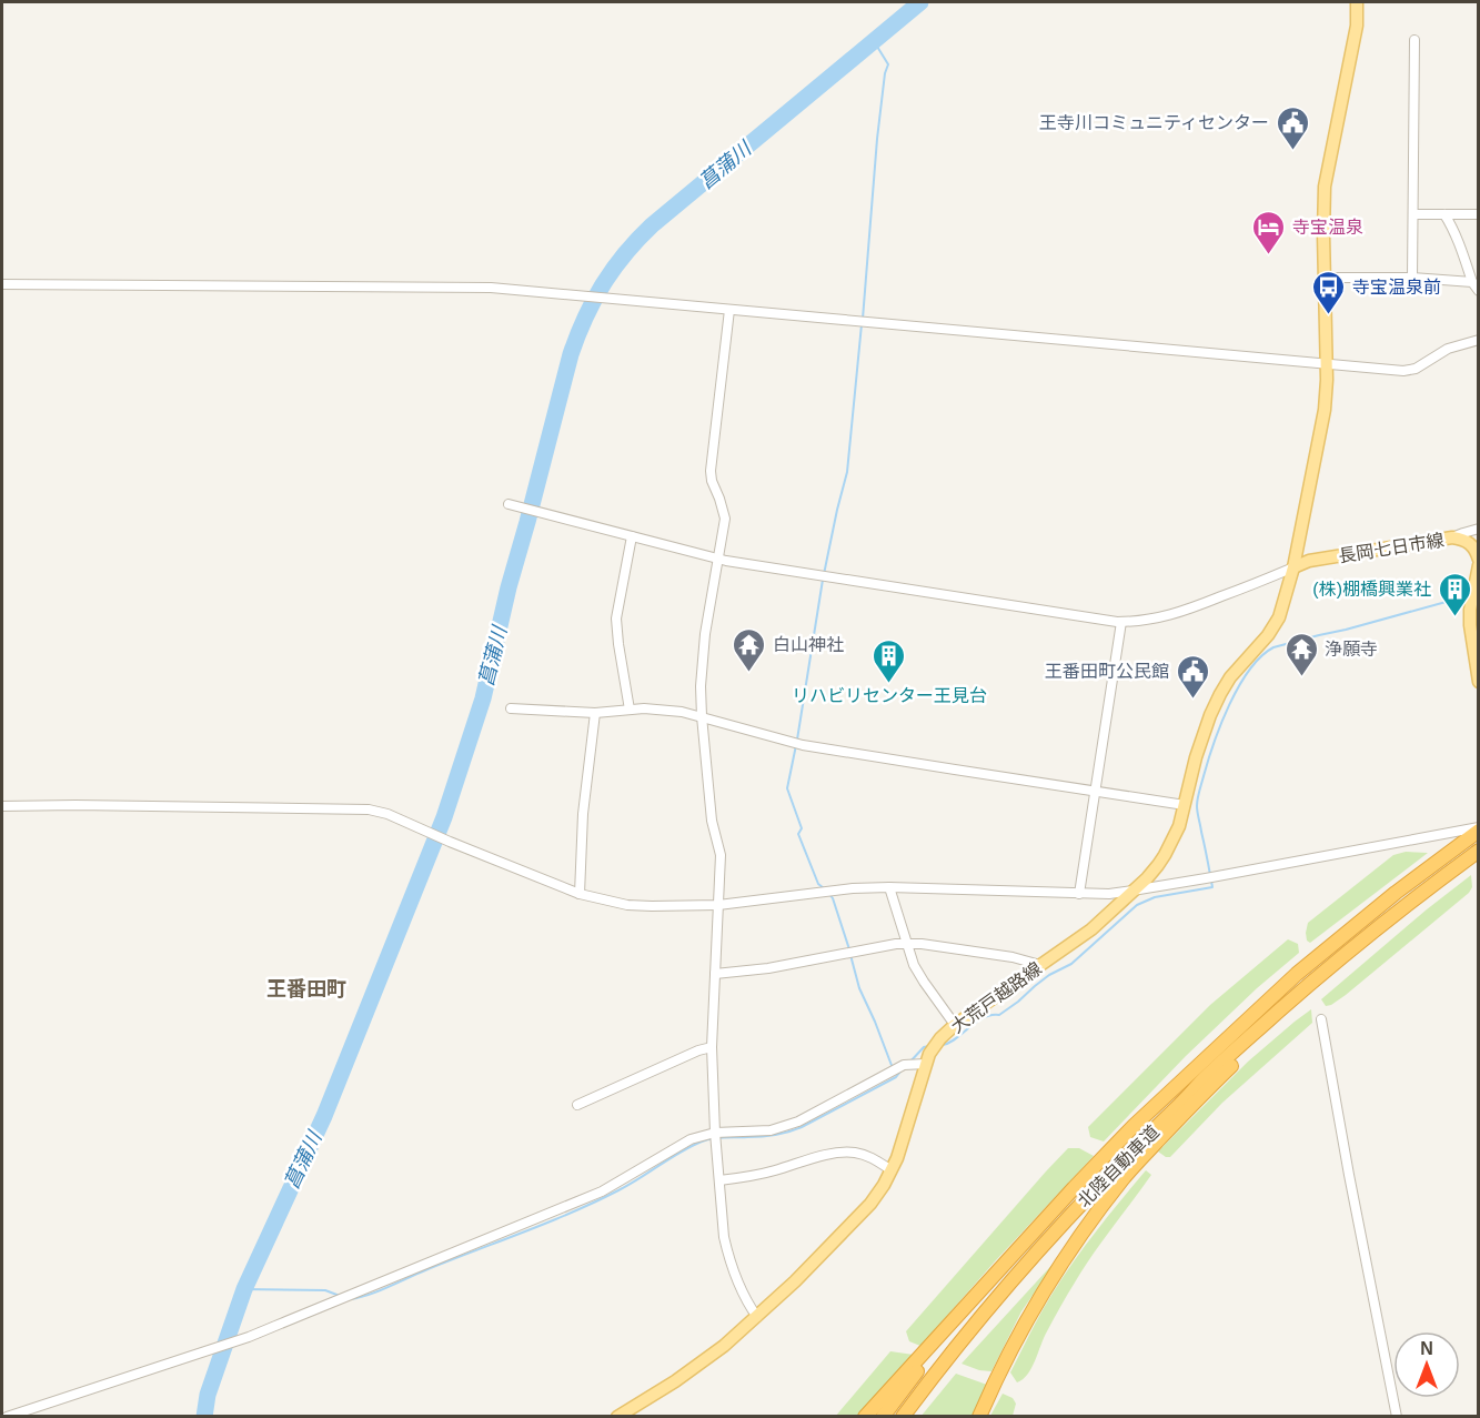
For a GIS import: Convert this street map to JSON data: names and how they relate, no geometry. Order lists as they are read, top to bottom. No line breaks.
{"streets":{"highway":["北陸自動車道"],"main road":["長岡七日市線","大荒戸越路線"]},"crossings":[["長岡七日市線","大荒戸越路線"]],"districts":["王番田町"],"water":["菖蒲川"],"places":{"public building":["王寺川コミュニティセンター","王番田町公民館"],"hotel":["寺宝温泉"],"bus stop":["寺宝温泉前"],"building":["(株)棚橋興業社","リハビリセンター王見台"],"temple":["白山神社","浄願寺"]},"north":"top"}
